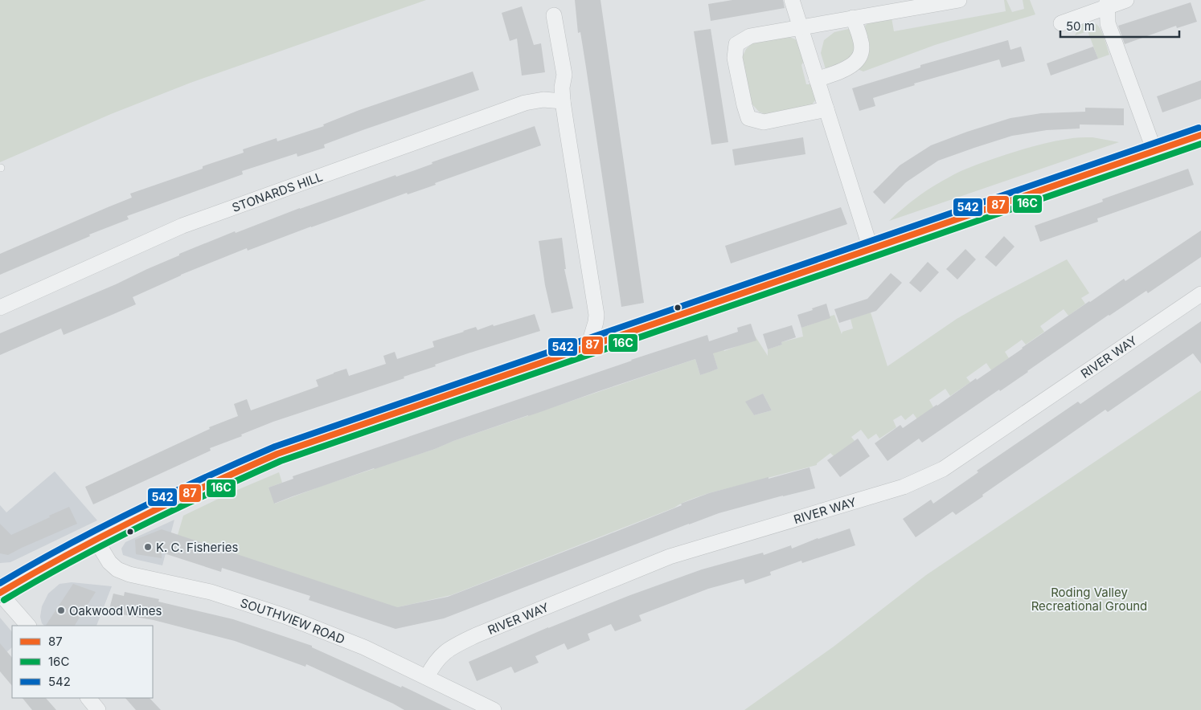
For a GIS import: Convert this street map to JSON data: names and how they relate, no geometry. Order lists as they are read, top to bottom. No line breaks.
{"streets":{"street":["STONARDS HILL","RIVER WAY","SOUTHVIEW ROAD"]},"crossings":[["RIVER WAY","SOUTHVIEW ROAD"]],"parks":["Roding Valley Recreational Ground"],"places":["K. C. Fisheries","Oakwood Wines"],"lines":["transit line 542","transit line 87","transit line 16C"],"legend":["87","16C","542"],"scale_bar":"50 m"}
